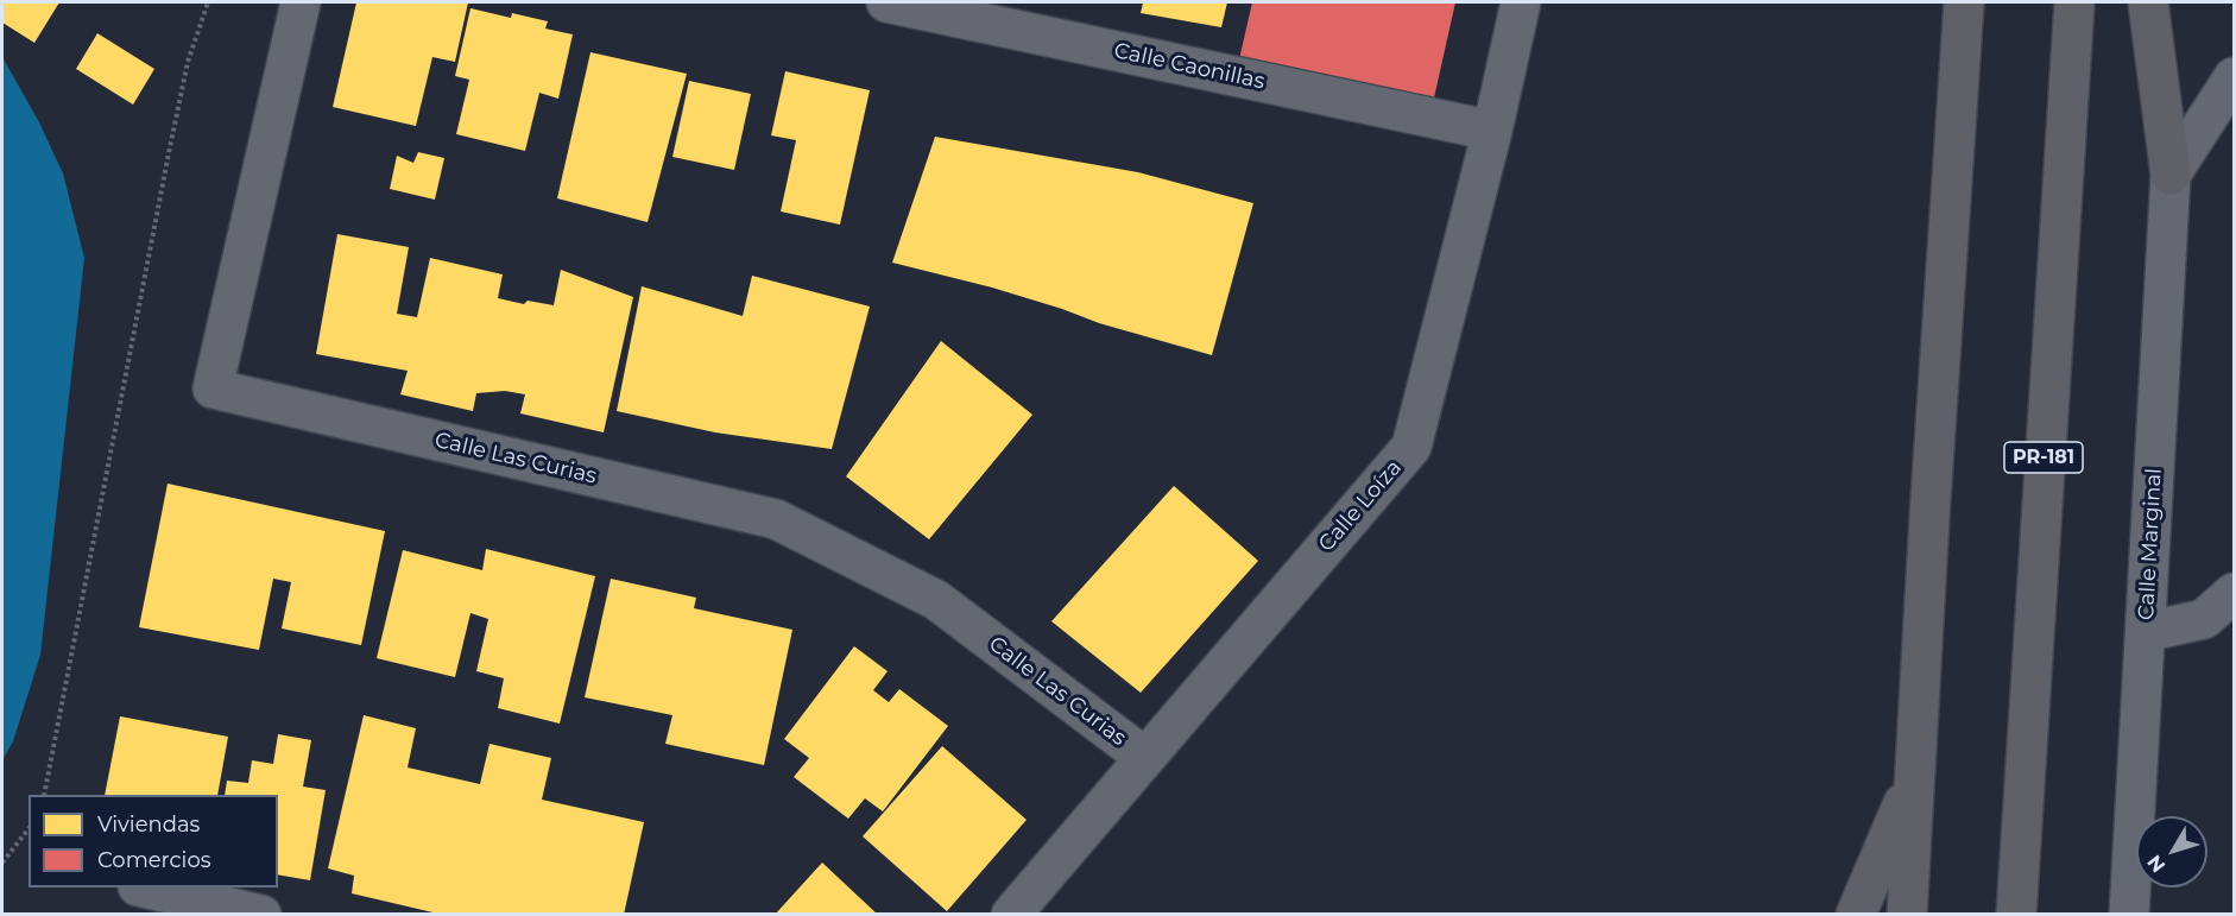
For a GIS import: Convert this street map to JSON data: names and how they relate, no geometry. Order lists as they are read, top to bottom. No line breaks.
{"streets":{"main road":["PR-181"],"street":["Calle Caonillas","Calle Las Curias","Calle Loíza","Calle Marginal"]},"crossings":[["Calle Caonillas","Calle Loíza"],["Calle Las Curias","Calle Loíza"]],"legend":["Viviendas","Comercios"],"north":"bottom left"}
